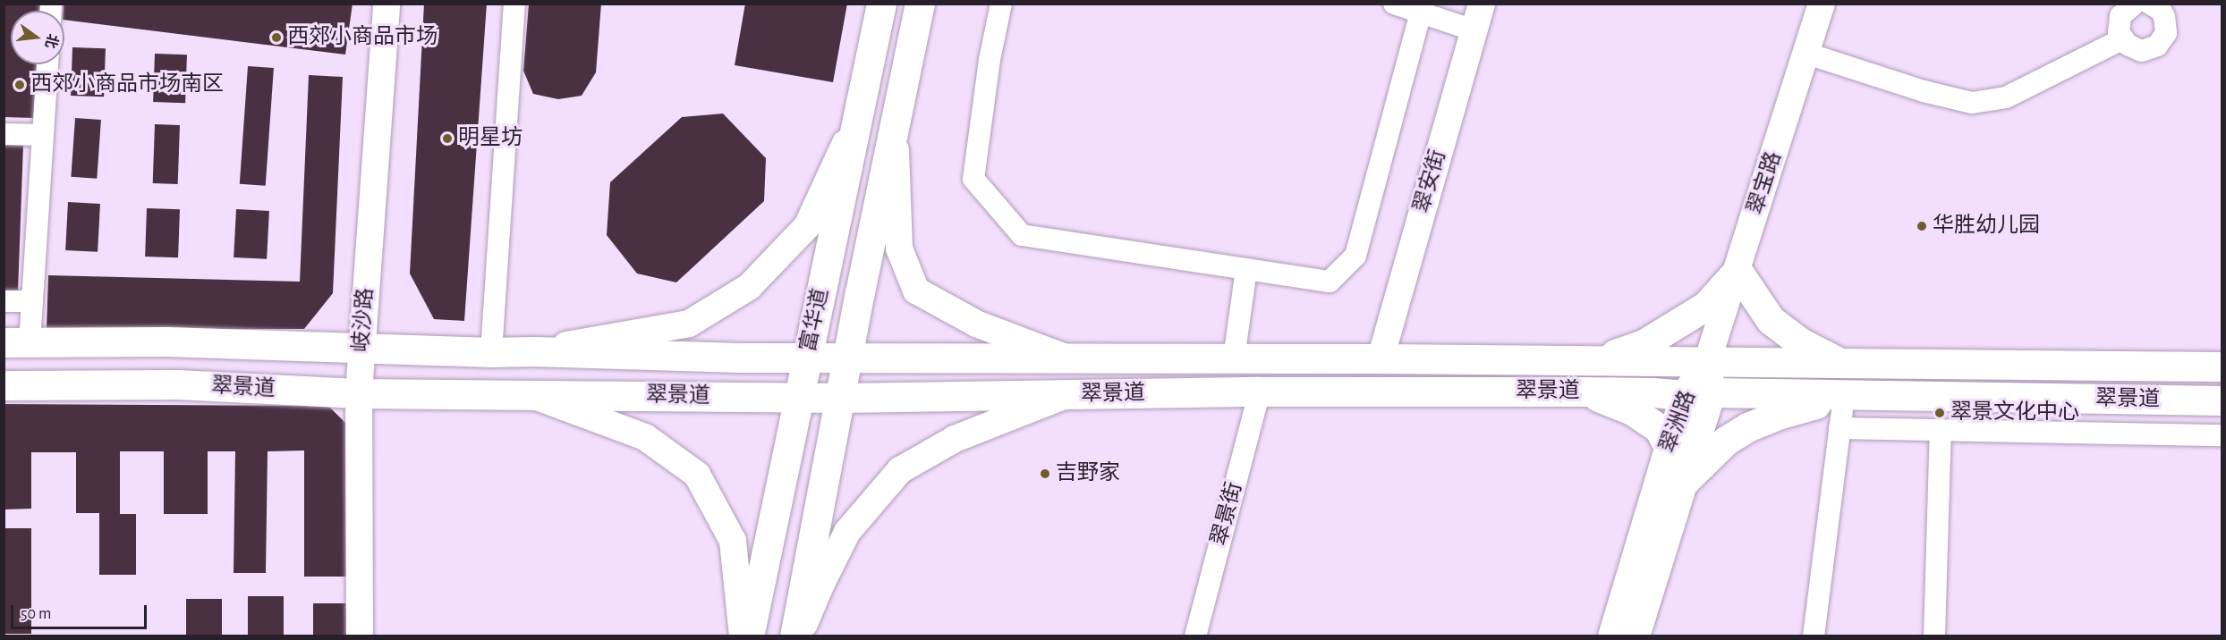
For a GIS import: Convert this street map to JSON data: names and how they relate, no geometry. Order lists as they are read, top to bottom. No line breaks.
{"streets":{"main road":["富华道","翠景道"],"street":["翠安街","翠宝路","岐沙路","翠洲路","翠景街"]},"crossings":[["翠安街","翠景道"],["翠宝路","翠景道"],["翠宝路","翠洲路"],["岐沙路","翠景道"],["富华道","翠景道"],["翠景道","翠洲路"],["翠景道","翠景街"]],"places":["西郊小商品市场","西郊小商品市场南区","明星坊","华胜幼儿园","翠景文化中心","吉野家"],"scale_bar":"50 m","north":"right"}
